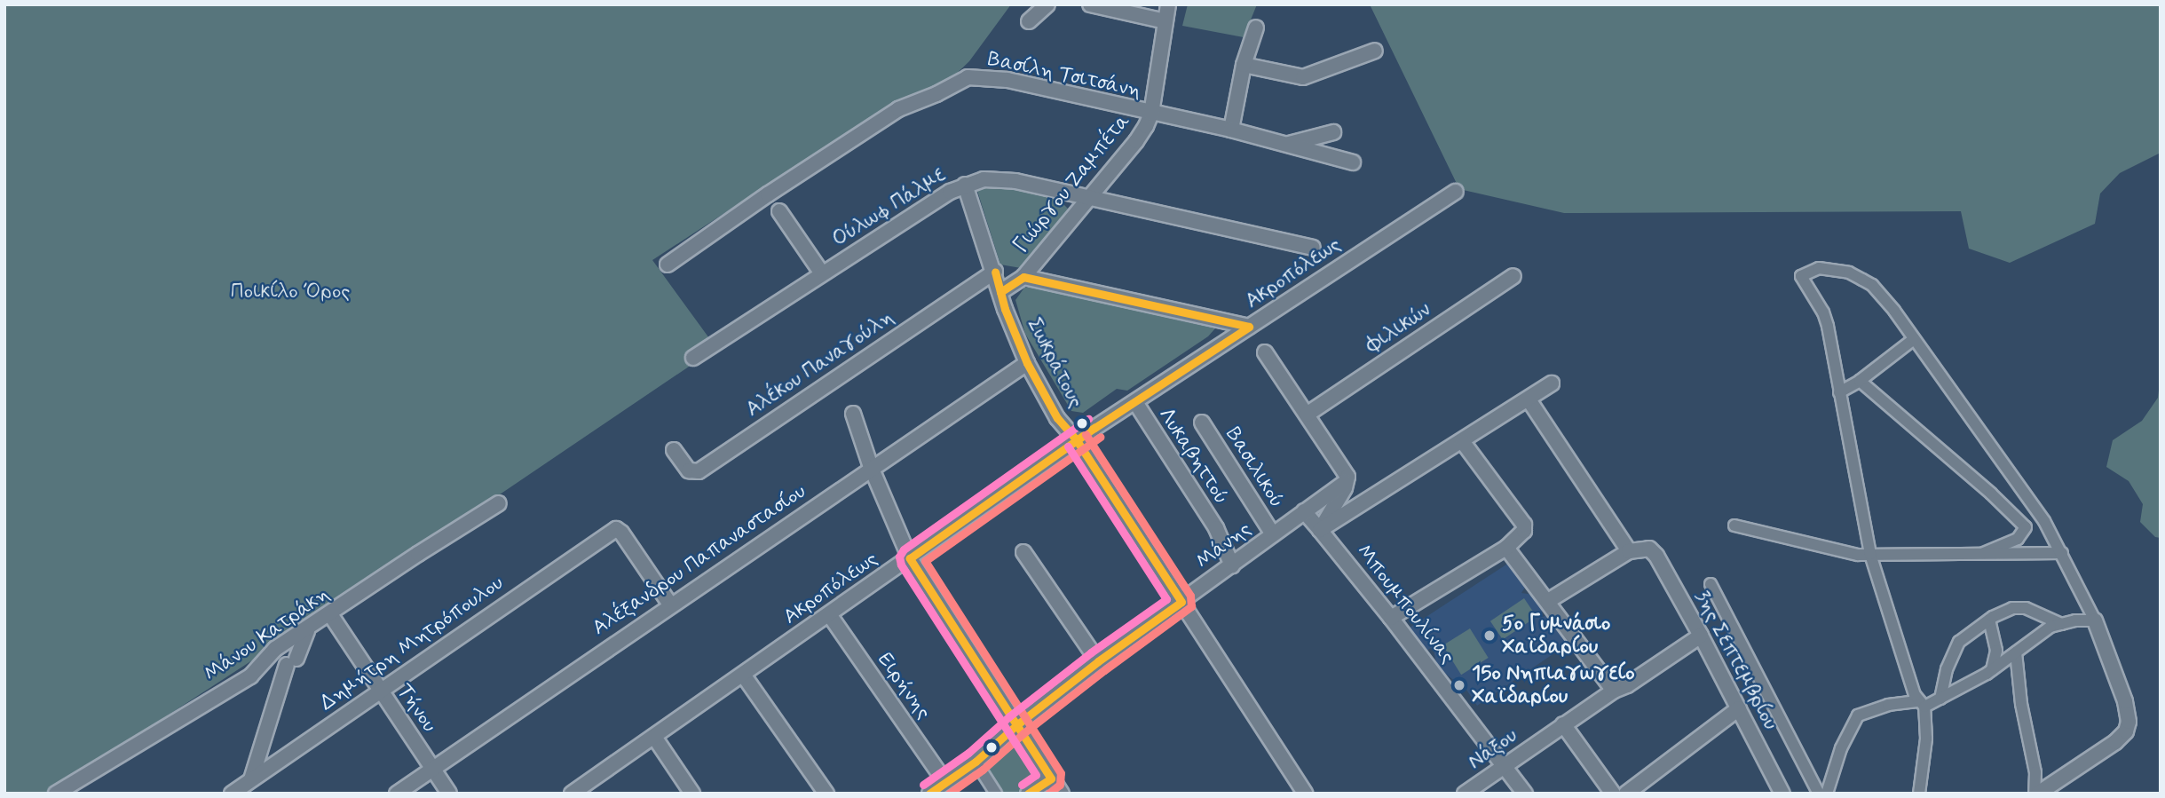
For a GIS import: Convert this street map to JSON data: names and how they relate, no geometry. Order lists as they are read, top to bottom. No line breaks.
{"streets":{"street":["Βασίλη Τσιτσάνη","Γιώργου Ζαμπέτα","Ούλωφ Πάλμε","Ακροπόλεως","Φιλικών","Σωκράτους","Αλέκου Παναγούλη","Λυκαβηττού","Βασιλικού","Μάνης","Αλέξανδρου Παπαναστασίου","Μπουμπουλίνας","Μάνου Κατράκη","Δημήτρη Μητρόπουλου","3ης Σεπτεμβρίου","Ειρήνης","Τήνου","Νάξου"]},"crossings":[["Βασίλη Τσιτσάνη","Γιώργου Ζαμπέτα"],["Γιώργου Ζαμπέτα","Ούλωφ Πάλμε"],["Ούλωφ Πάλμε","Σωκράτους"],["Ακροπόλεως","Σωκράτους"],["Ακροπόλεως","Λυκαβηττού"],["Ακροπόλεως","Ειρήνης"],["Σωκράτους","Αλέκου Παναγούλη"],["Σωκράτους","Μάνης"],["Σωκράτους","Αλέξανδρου Παπαναστασίου"],["Λυκαβηττού","Μάνης"],["Βασιλικού","Μάνης"],["Μάνης","Ειρήνης"],["Αλέξανδρου Παπαναστασίου","Δημήτρη Μητρόπουλου"],["Αλέξανδρου Παπαναστασίου","Τήνου"],["Μπουμπουλίνας","Νάξου"],["Μάνου Κατράκη","Τήνου"],["Δημήτρη Μητρόπουλου","Τήνου"],["3ης Σεπτεμβρίου","Νάξου"]],"parks":["Ποικίλο Όρος"],"places":["5ο Γυμνάσιο Χαϊδαρίου","15ο Νηπιαγωγείο Χαϊδαρίου"]}
